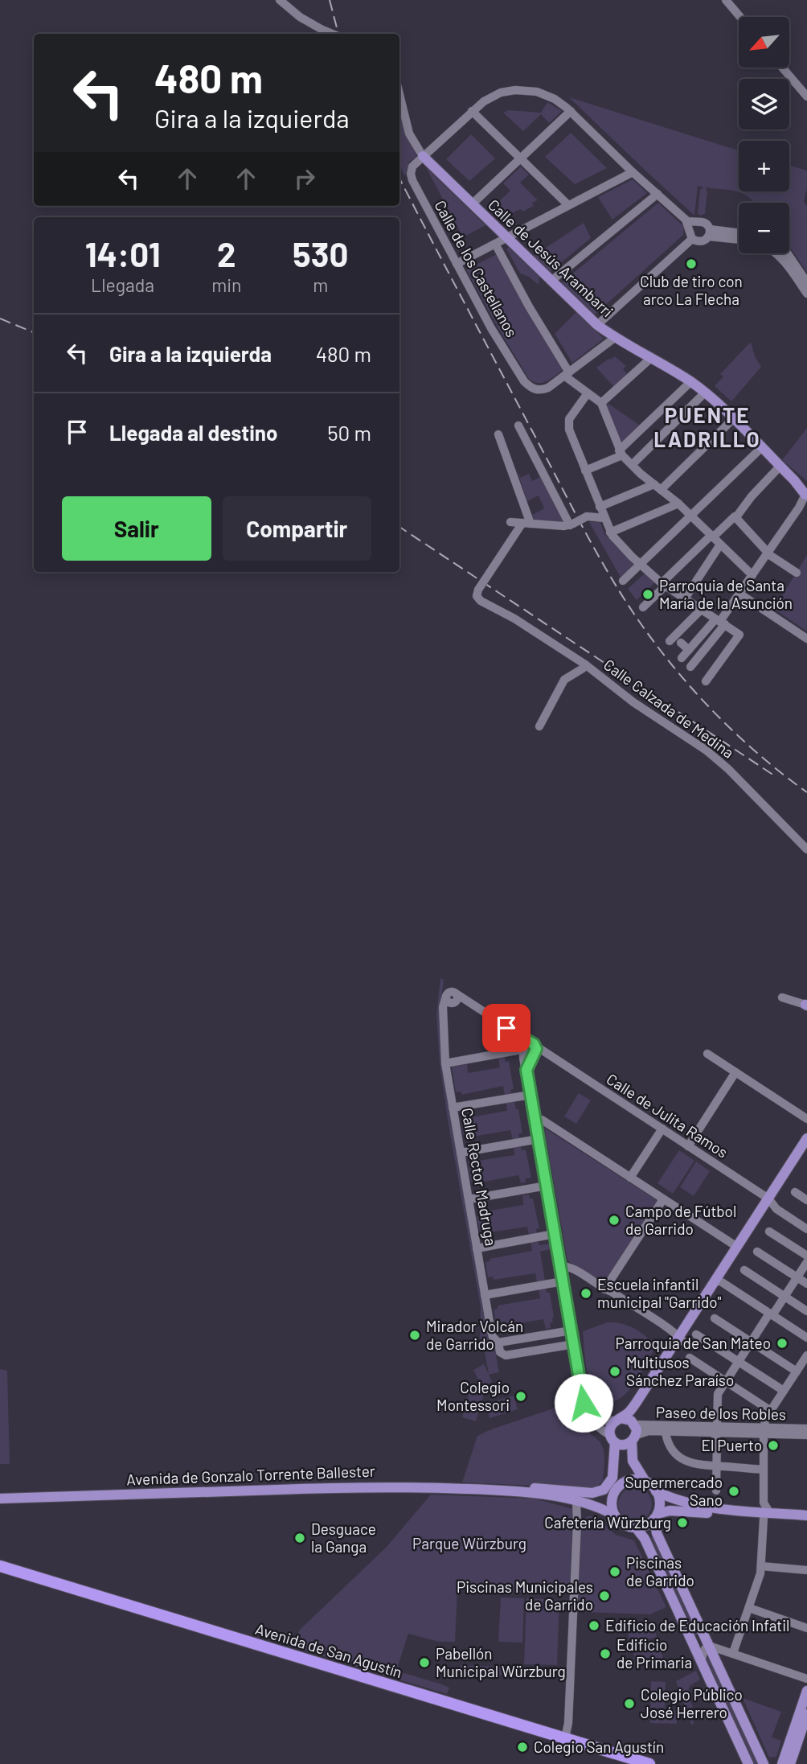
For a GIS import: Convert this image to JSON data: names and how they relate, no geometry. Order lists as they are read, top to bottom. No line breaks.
{"streets":{"highway":["Avenida de San Agustín"],"main road":["Calle de Jesús Arambarri","Avenida de Gonzalo Torrente Ballester"],"street":["Calle de los Castellanos","Calle Calzada de Medina","Calle de Julita Ramos","Calle Rector Madruga","Paseo de los Robles"]},"crossings":[["Calle de Jesús Arambarri","Calle de los Castellanos"],["Calle de Julita Ramos","Calle Rector Madruga"]],"districts":["PUENTE LADRILLO"],"parks":["Parque Würzburg"],"places":["Club de tiro con arco La Flecha","Parroquia de Santa María de la Asunción","Campo de Fútbol de Garrido","Escuela infantil municipal \"Garrido\"","Mirador Volcán de Garrido","Parroquia de San Mateo","Multiusos Sánchez Paraíso","Colegio Montessori","El Puerto","Supermercado Sano","Cafetería Würzburg","Desguace la Ganga","Piscinas de Garrido","Piscinas Municipales de Garrido","Edificio de Educación Infatil","Edificio de Primaria","Pabellón Municipal Würzburg","Colegio Público José Herrero","Colegio San Agustín"],"north":"bottom left","page":{"map_buttons":["+","−"],"turn":["480 m","Gira a la izquierda"],"eta":["14:01","Llegada","2","min","530","m"],"list":[{"name":"Gira a la izquierda","value":"480 m"},{"name":"Llegada al destino","value":"50 m"}],"buttons":["Salir","Compartir"]}}
